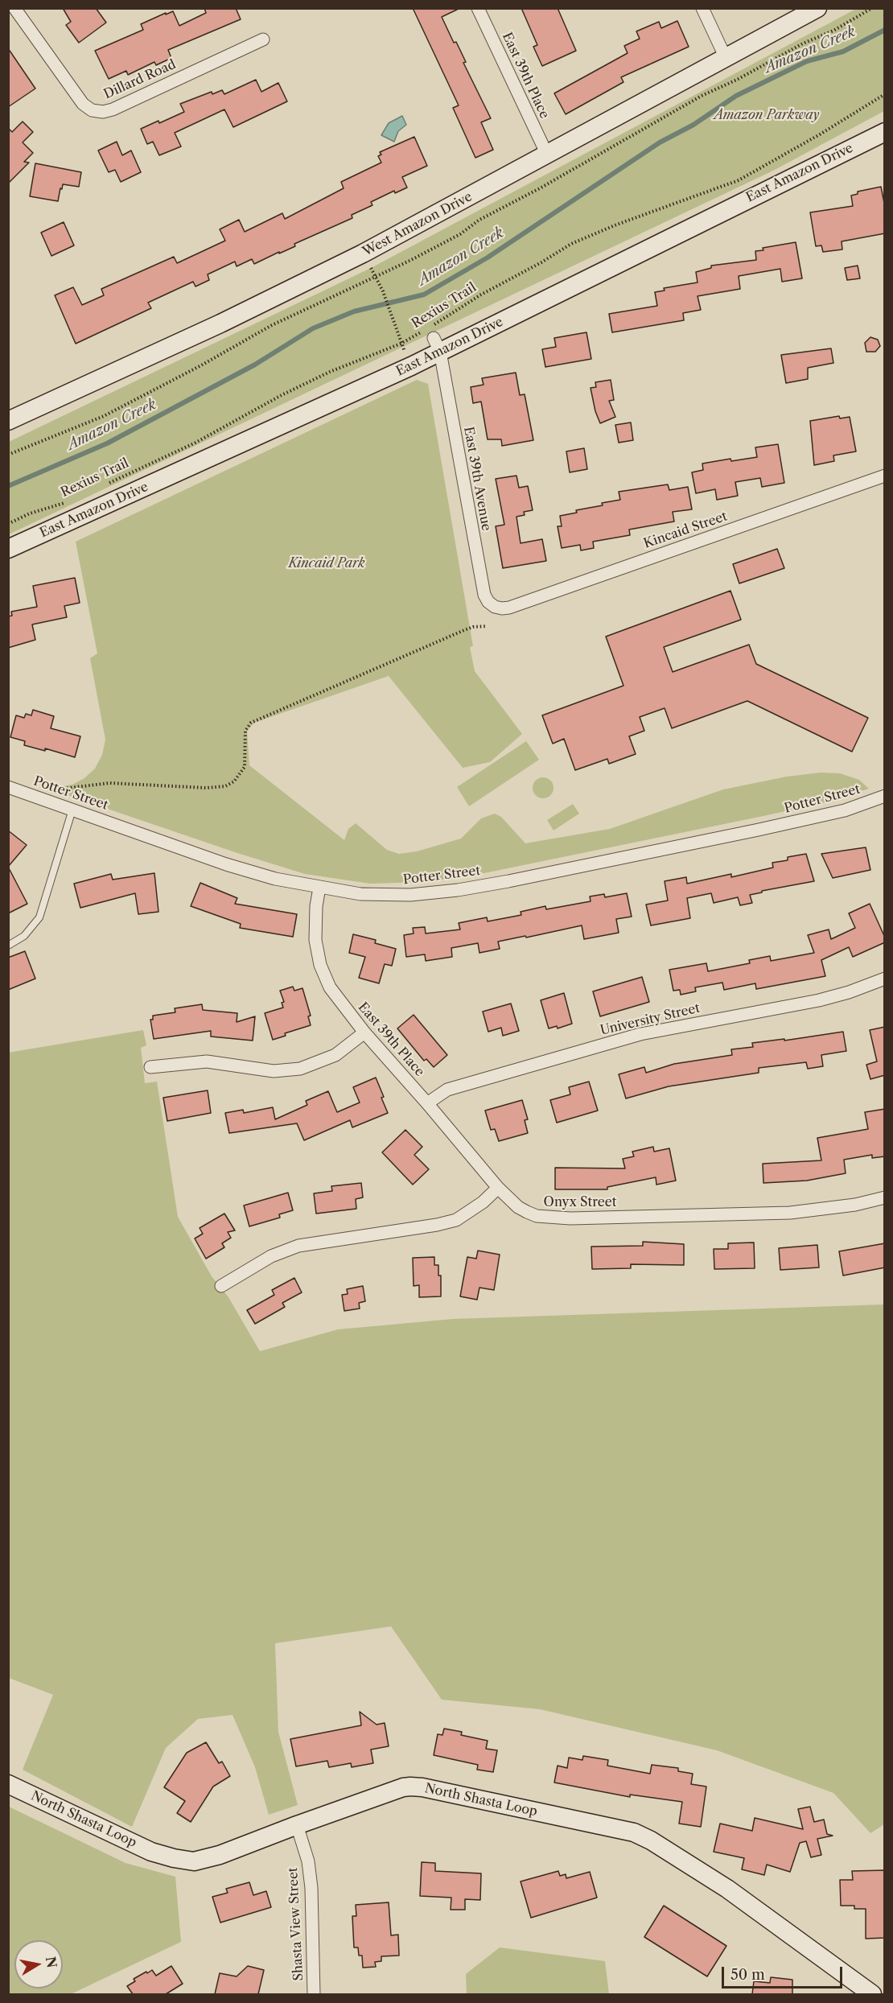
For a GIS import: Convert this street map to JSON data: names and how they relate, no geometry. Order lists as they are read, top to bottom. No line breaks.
{"streets":{"street":["East 39th Place","Dillard Road","East Amazon Drive","West Amazon Drive","East 39th Avenue","Kincaid Street","Potter Street","University Street","Onyx Street","North Shasta Loop","Shasta View Street"],"path":["Rexius Trail"]},"crossings":[["East 39th Place","West Amazon Drive"],["East 39th Place","Potter Street"],["East 39th Place","University Street"],["East 39th Place","Onyx Street"],["East Amazon Drive","Rexius Trail"],["East Amazon Drive","East 39th Avenue"],["Rexius Trail","East 39th Avenue"],["East 39th Avenue","Kincaid Street"],["North Shasta Loop","Shasta View Street"]],"water":["Amazon Creek"],"parks":["Amazon Parkway","Kincaid Park"],"scale_bar":"50 m","north":"right"}
